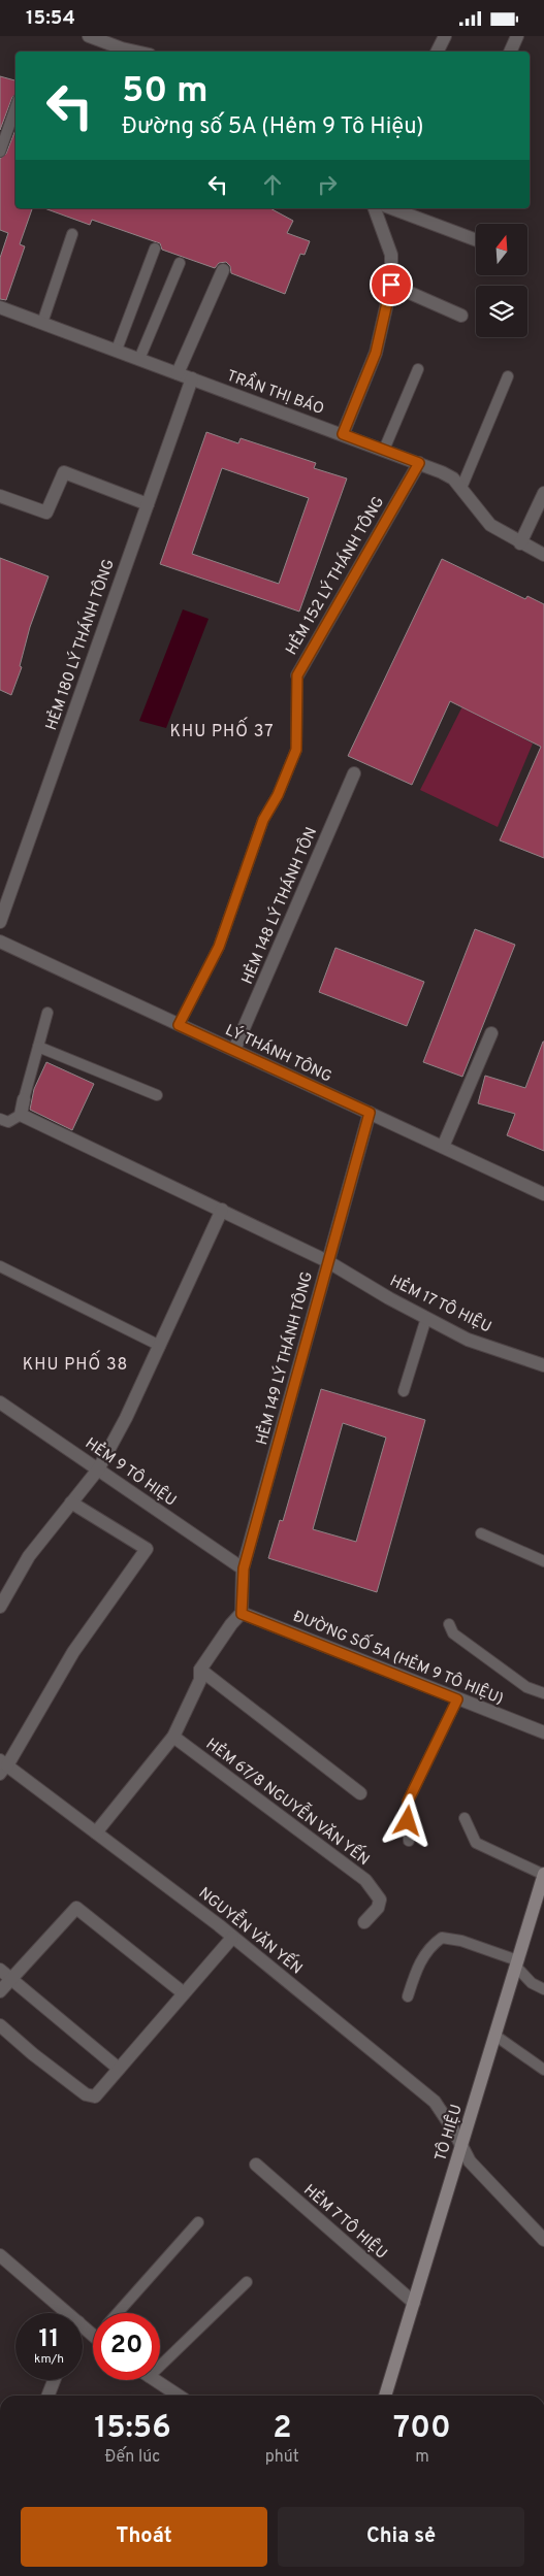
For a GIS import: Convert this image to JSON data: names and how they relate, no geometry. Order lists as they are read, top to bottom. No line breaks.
{"streets":{"street":["TRẦN THỊ BÁO","HẺM 152 LÝ THÁNH TÔNG","HẺM 180 LÝ THÁNH TÔNG","HẺM 148 LÝ THÁNH TÔN","LÝ THÁNH TÔNG","HẺM 17 TÔ HIỆU","HẺM 149 LÝ THÁNH TÔNG","HẺM 9 TÔ HIỆU","ĐƯỜNG SỐ 5A (HẺM 9 TÔ HIỆU)","HẺM 67/8 NGUYỄN VĂN YẾN","NGUYỄN VĂN YẾN","TÔ HIỆU","HẺM 7 TÔ HIỆU"]},"crossings":[["TRẦN THỊ BÁO","HẺM 152 LÝ THÁNH TÔNG"],["TRẦN THỊ BÁO","HẺM 180 LÝ THÁNH TÔNG"],["HẺM 152 LÝ THÁNH TÔNG","LÝ THÁNH TÔNG"],["HẺM 148 LÝ THÁNH TÔN","LÝ THÁNH TÔNG"],["LÝ THÁNH TÔNG","HẺM 149 LÝ THÁNH TÔNG"],["HẺM 17 TÔ HIỆU","HẺM 149 LÝ THÁNH TÔNG"],["HẺM 149 LÝ THÁNH TÔNG","HẺM 9 TÔ HIỆU"],["HẺM 149 LÝ THÁNH TÔNG","ĐƯỜNG SỐ 5A (HẺM 9 TÔ HIỆU)"],["NGUYỄN VĂN YẾN","TÔ HIỆU"],["TÔ HIỆU","HẺM 7 TÔ HIỆU"]],"districts":["KHU PHỐ 37","KHU PHỐ 38"],"north":"top","page":{"status":"15:54","turn":["50 m","Đường số 5A (Hẻm 9 Tô Hiệu)"],"speed":"11 km/h","limit":"20","eta":["15:56","Đến lúc","2","phút","700","m"],"buttons":["Thoát","Chia sẻ"]}}
